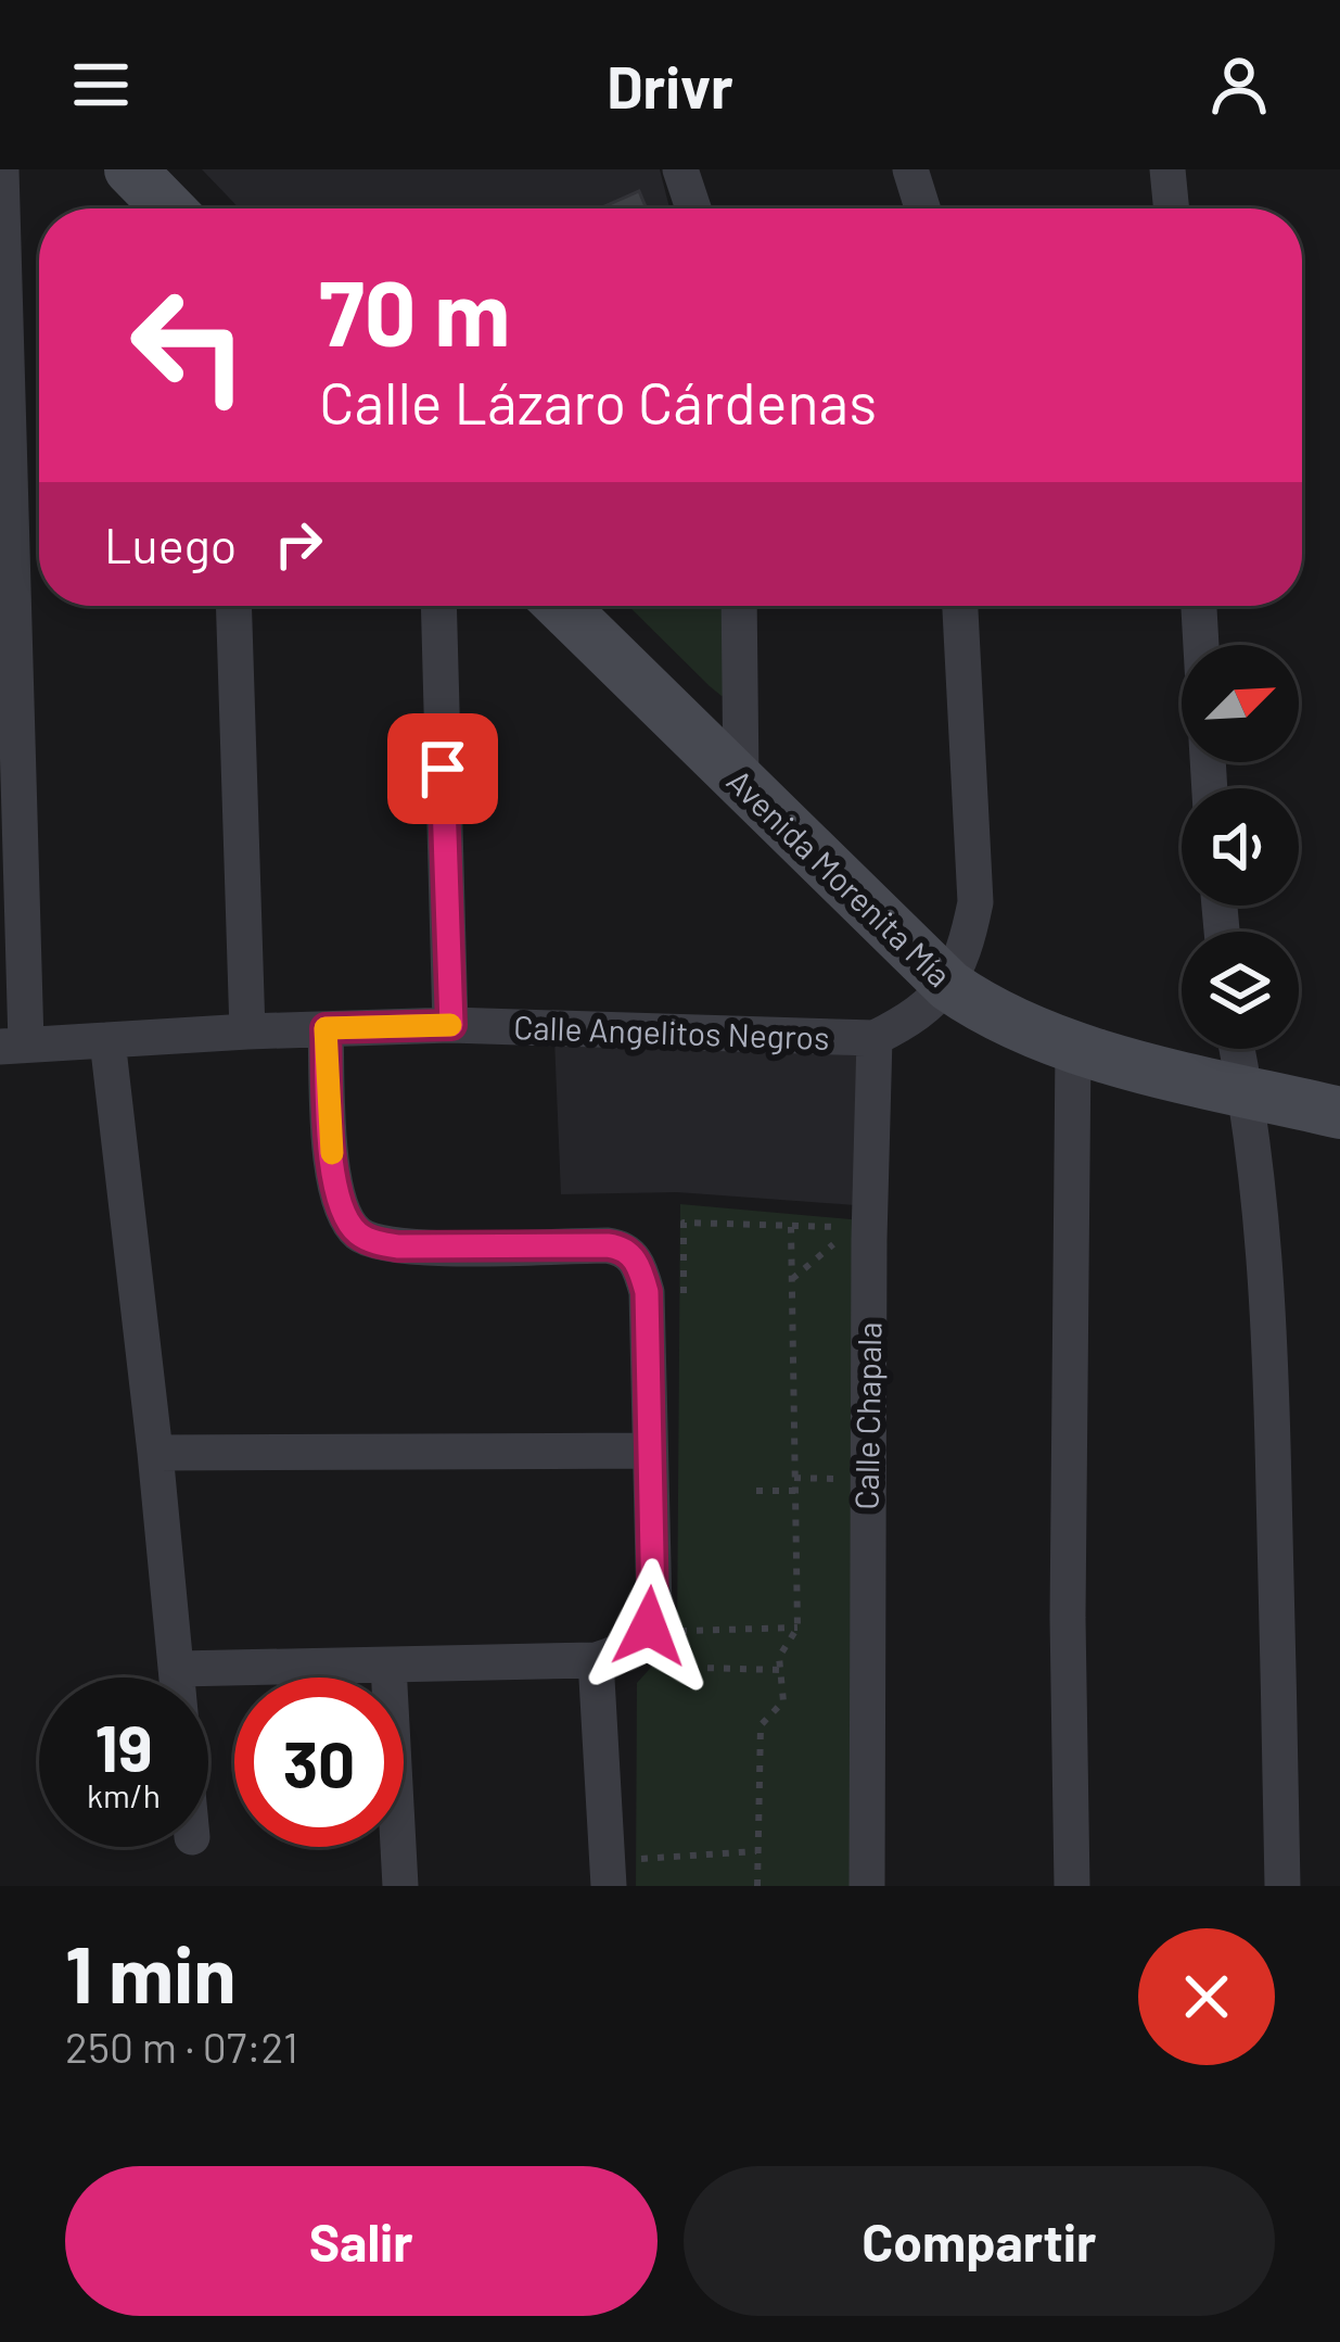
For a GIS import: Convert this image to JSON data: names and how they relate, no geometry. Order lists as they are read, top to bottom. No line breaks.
{"streets":{"street":["Avenida Morenita Mía","Calle Angelitos Negros","Calle Chapala"]},"crossings":[["Calle Angelitos Negros","Calle Chapala"]],"north":"top right","page":{"header":"Drivr","turn":["70 m","Calle Lázaro Cárdenas"],"then":"Luego","speed":"19 km/h","limit":"30","heading":["1 min","250 m · 07:21"],"buttons":["Salir","Compartir"]}}
